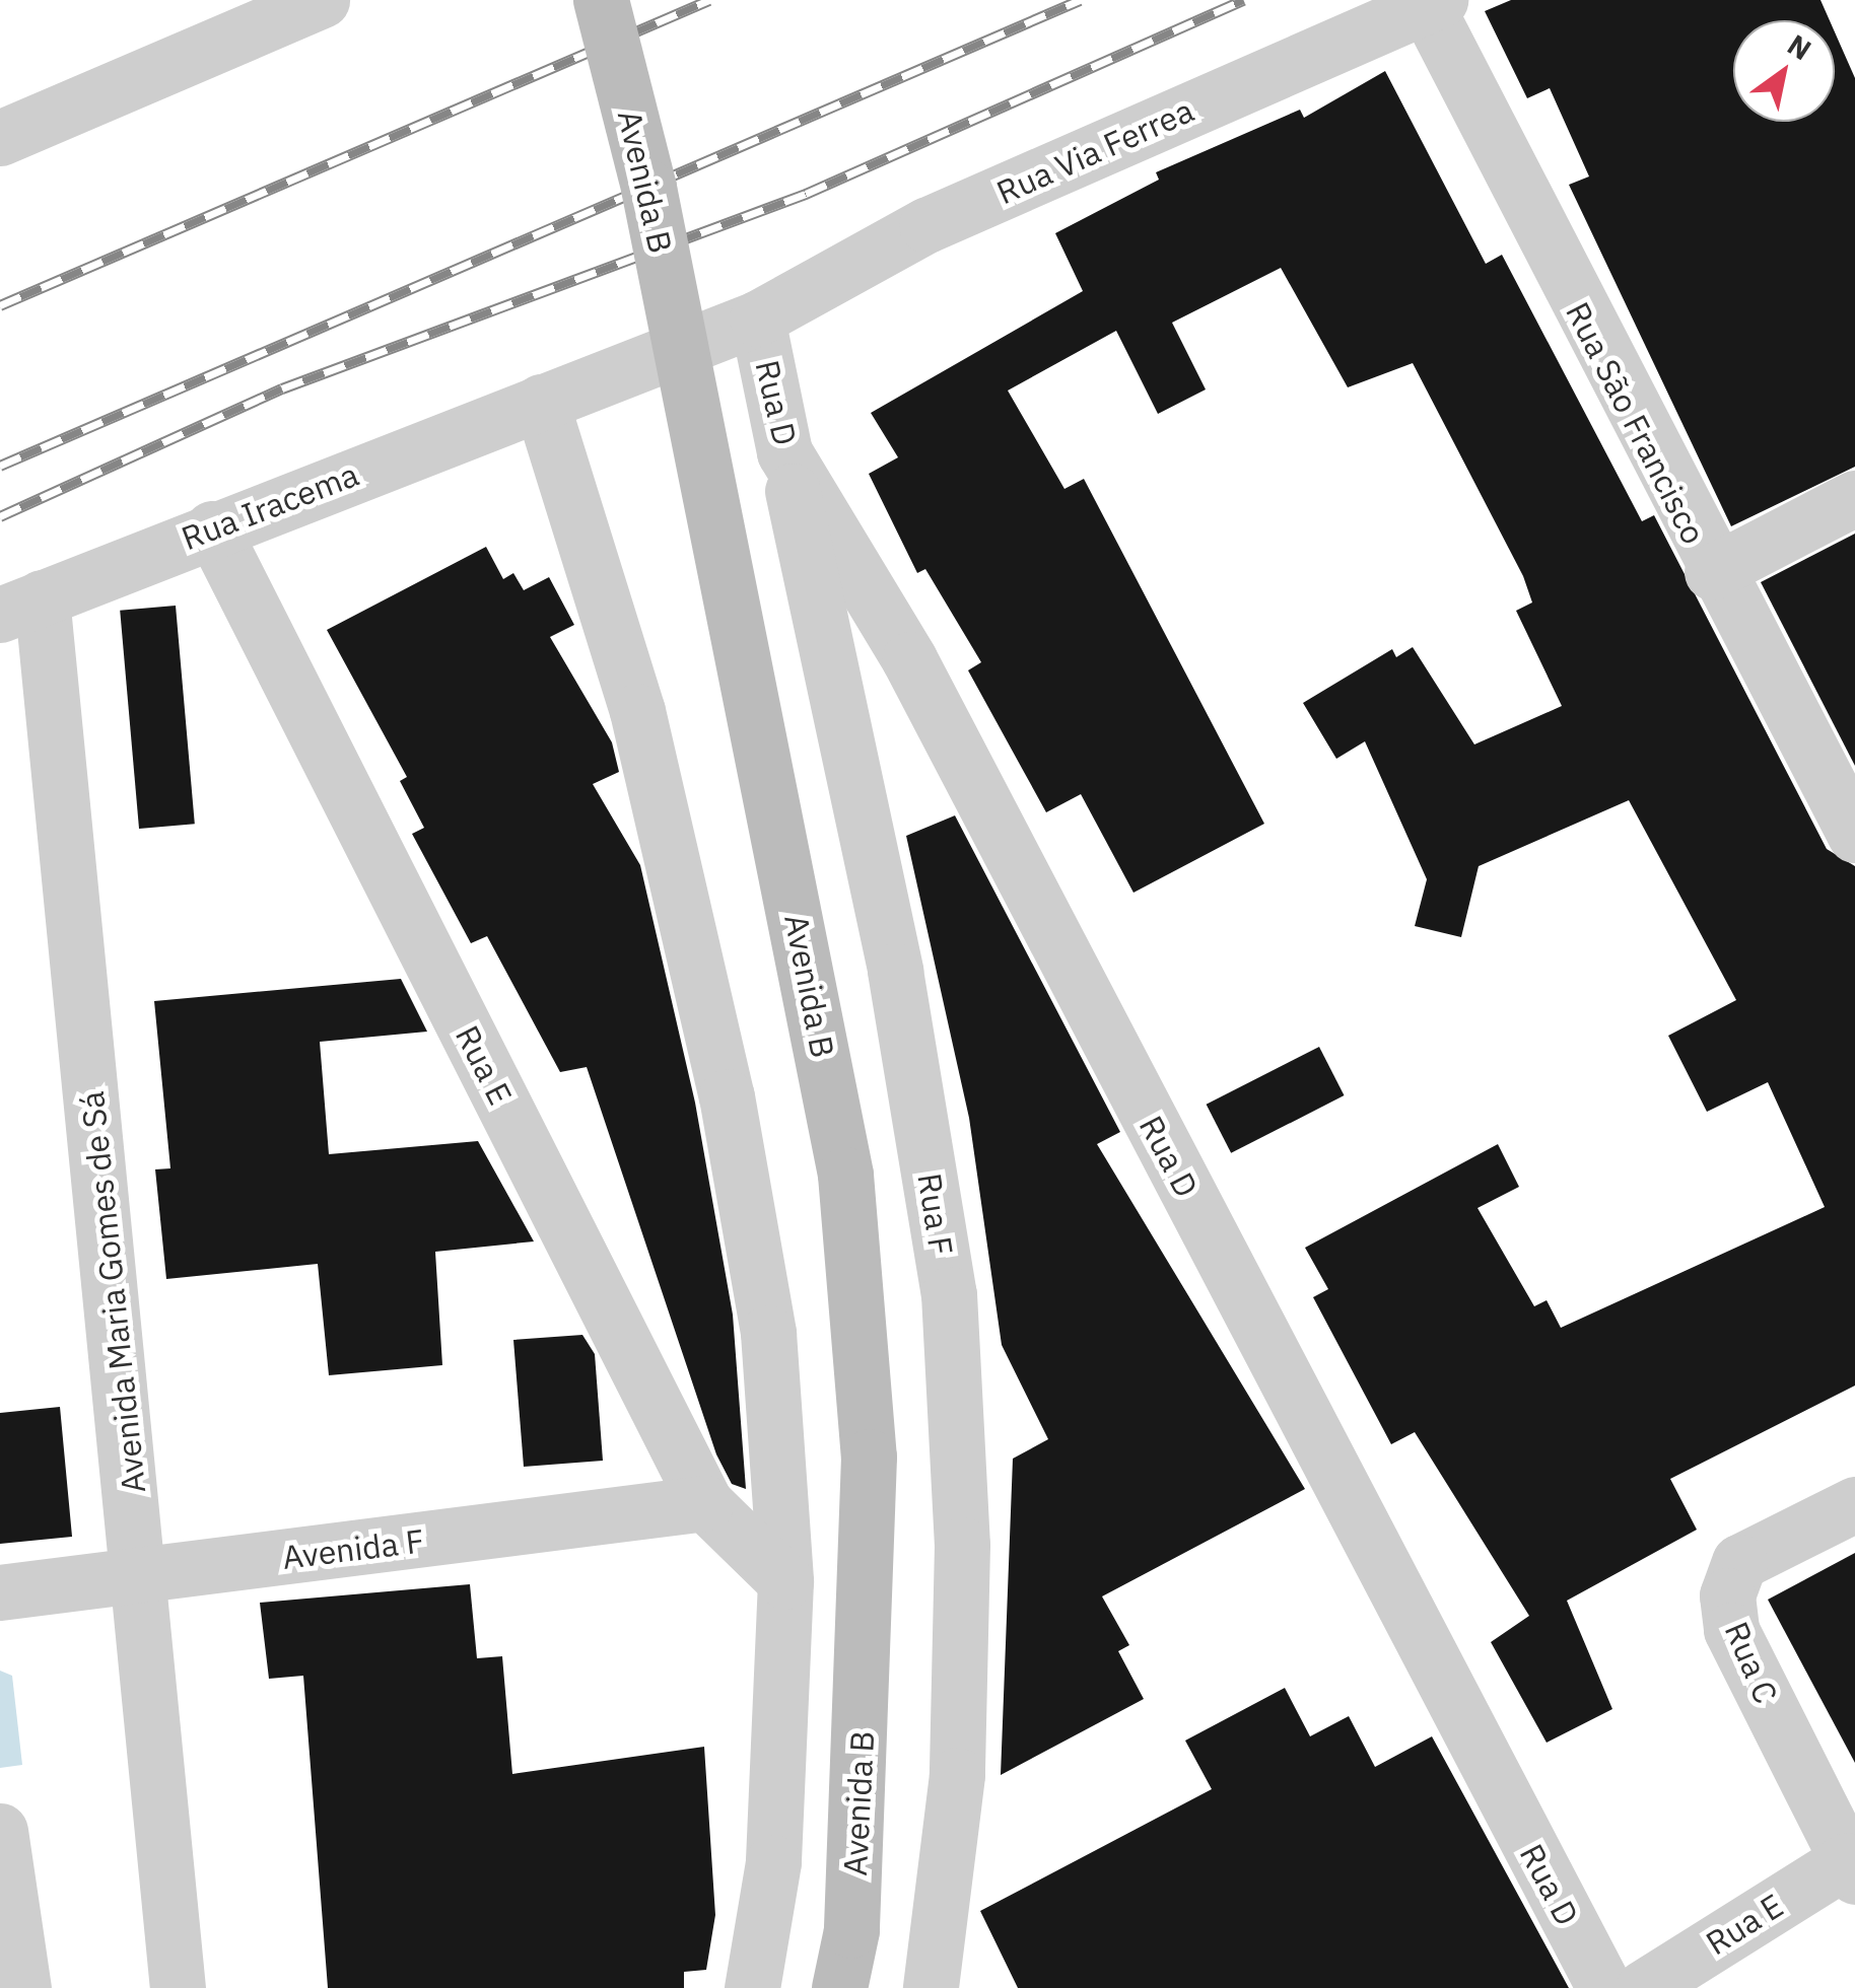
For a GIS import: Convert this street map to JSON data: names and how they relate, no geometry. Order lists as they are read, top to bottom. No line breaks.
{"streets":{"street":["Rua Via Ferrea","Avenida B","Rua D","Rua São Francisco","Rua Iracema","Rua E","Rua F","Avenida Maria Gomes de Sá","Avenida F","Rua C"]},"crossings":[["Rua Via Ferrea","Rua D"],["Rua Via Ferrea","Rua São Francisco"],["Rua Via Ferrea","Rua Iracema"],["Rua D","Rua F"],["Rua Iracema","Rua E"],["Rua Iracema","Avenida Maria Gomes de Sá"],["Rua E","Avenida F"],["Rua E","Rua C"],["Avenida Maria Gomes de Sá","Avenida F"]],"north":"top right"}
